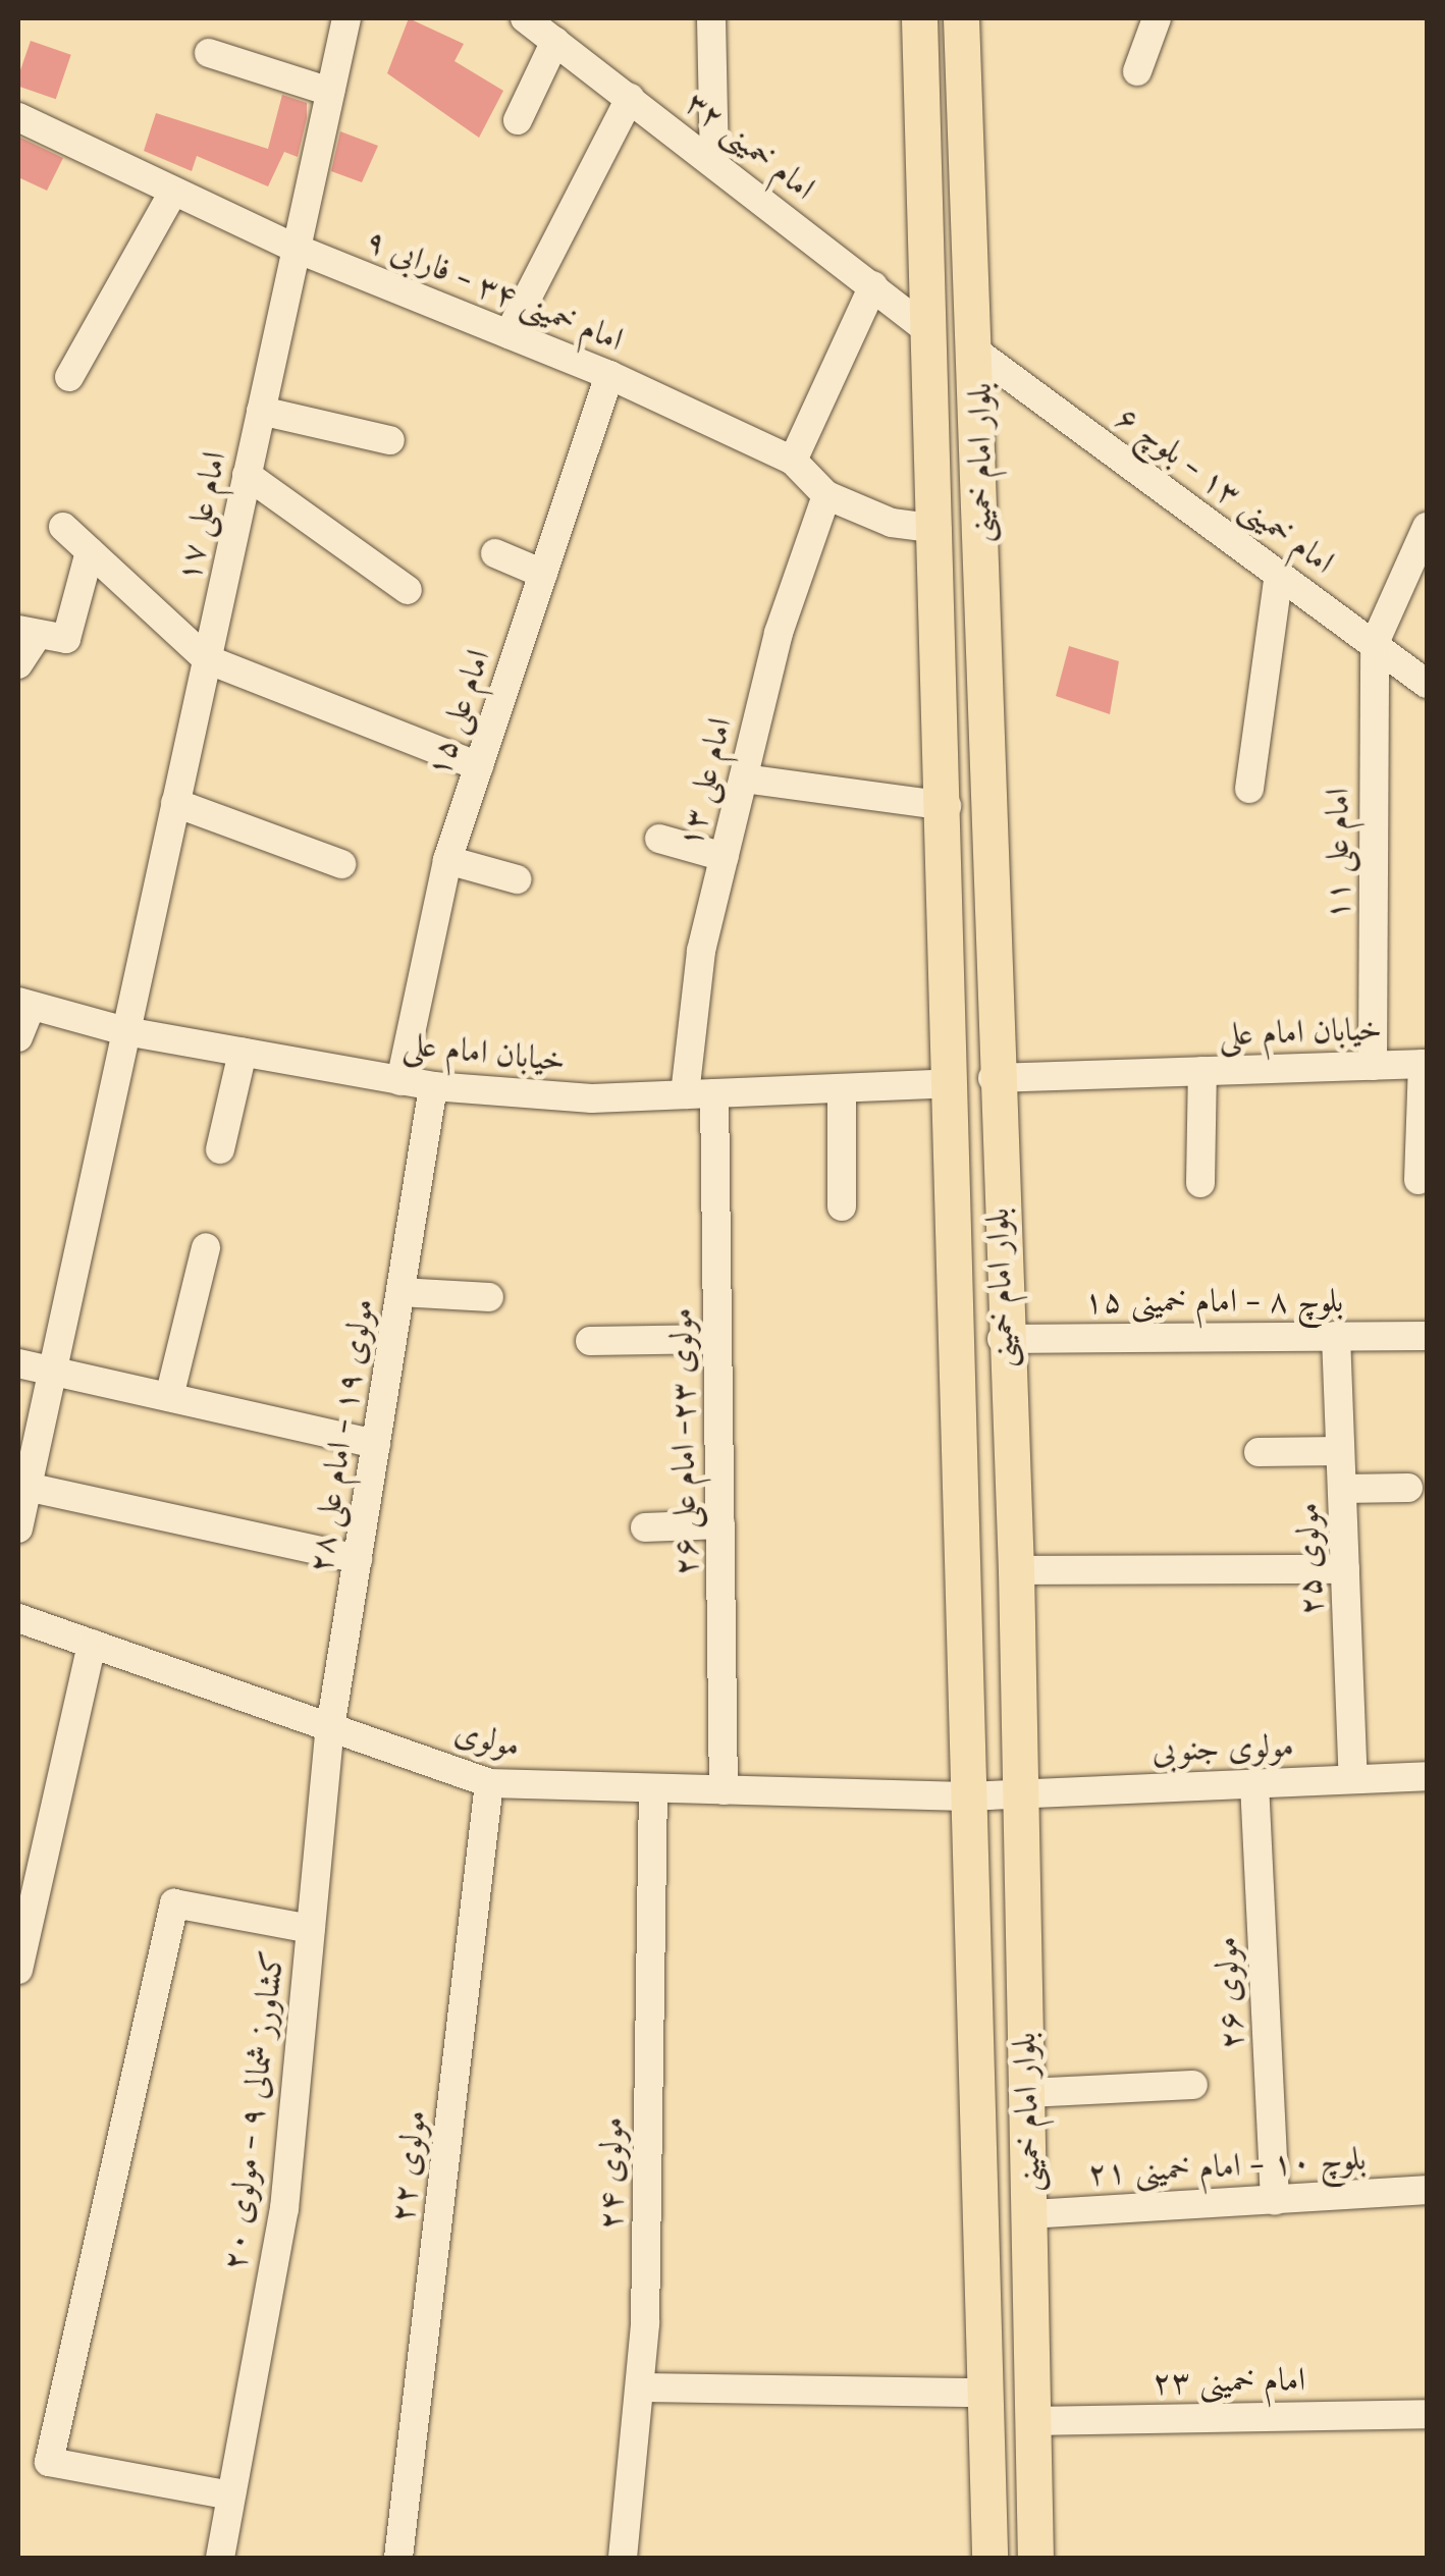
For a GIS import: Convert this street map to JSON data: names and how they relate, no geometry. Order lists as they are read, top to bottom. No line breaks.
{"streets":{"main road":["بلوار امام خمینی"],"street":["امام خمینی ۳۲","امام خمینی ۳۴ - فارابی ۹","امام خمینی ۱۳ - بلوچ ۶","امام علی ۱۷","امام علی ۱۵","امام علی ۱۳","امام علی ۱۱","خیابان امام علی","بلوچ ۸ - امام خمینی ۱۵","مولوی ۱۹ - امام علی ۲۸","مولوی ۲۳- امام علی ۲۶","مولوی ۲۵","مولوی","مولوی جنوبی","مولوی ۲۶","کشاورز شمالی ۹ - مولوی ۲۰","مولوی ۲۲","بلوچ ۱۰ - امام خمینی ۲۱","مولوی ۲۴","امام خمینی ۲۳"]},"crossings":[["امام خمینی ۳۲","بلوار امام خمینی"],["امام خمینی ۳۴ - فارابی ۹","بلوار امام خمینی"],["امام خمینی ۳۴ - فارابی ۹","امام علی ۱۷"],["امام خمینی ۳۴ - فارابی ۹","امام علی ۱۵"],["امام خمینی ۳۴ - فارابی ۹","امام علی ۱۳"],["بلوار امام خمینی","امام خمینی ۱۳ - بلوچ ۶"],["بلوار امام خمینی","خیابان امام علی"],["بلوار امام خمینی","بلوچ ۸ - امام خمینی ۱۵"],["بلوار امام خمینی","مولوی"],["بلوار امام خمینی","مولوی جنوبی"],["بلوار امام خمینی","بلوچ ۱۰ - امام خمینی ۲۱"],["بلوار امام خمینی","امام خمینی ۲۳"],["امام خمینی ۱۳ - بلوچ ۶","امام علی ۱۱"],["امام علی ۱۷","خیابان امام علی"],["امام علی ۱۵","خیابان امام علی"],["امام علی ۱۳","خیابان امام علی"],["امام علی ۱۱","خیابان امام علی"],["خیابان امام علی","مولوی ۱۹ - امام علی ۲۸"],["خیابان امام علی","مولوی ۲۳- امام علی ۲۶"],["بلوچ ۸ - امام خمینی ۱۵","مولوی ۲۵"],["مولوی ۱۹ - امام علی ۲۸","مولوی"],["مولوی ۱۹ - امام علی ۲۸","کشاورز شمالی ۹ - مولوی ۲۰"],["مولوی ۲۳- امام علی ۲۶","مولوی"],["مولوی ۲۵","مولوی جنوبی"],["مولوی","مولوی جنوبی"],["مولوی","کشاورز شمالی ۹ - مولوی ۲۰"],["مولوی","مولوی ۲۲"],["مولوی","مولوی ۲۴"],["مولوی جنوبی","مولوی ۲۶"],["مولوی ۲۶","بلوچ ۱۰ - امام خمینی ۲۱"]]}
